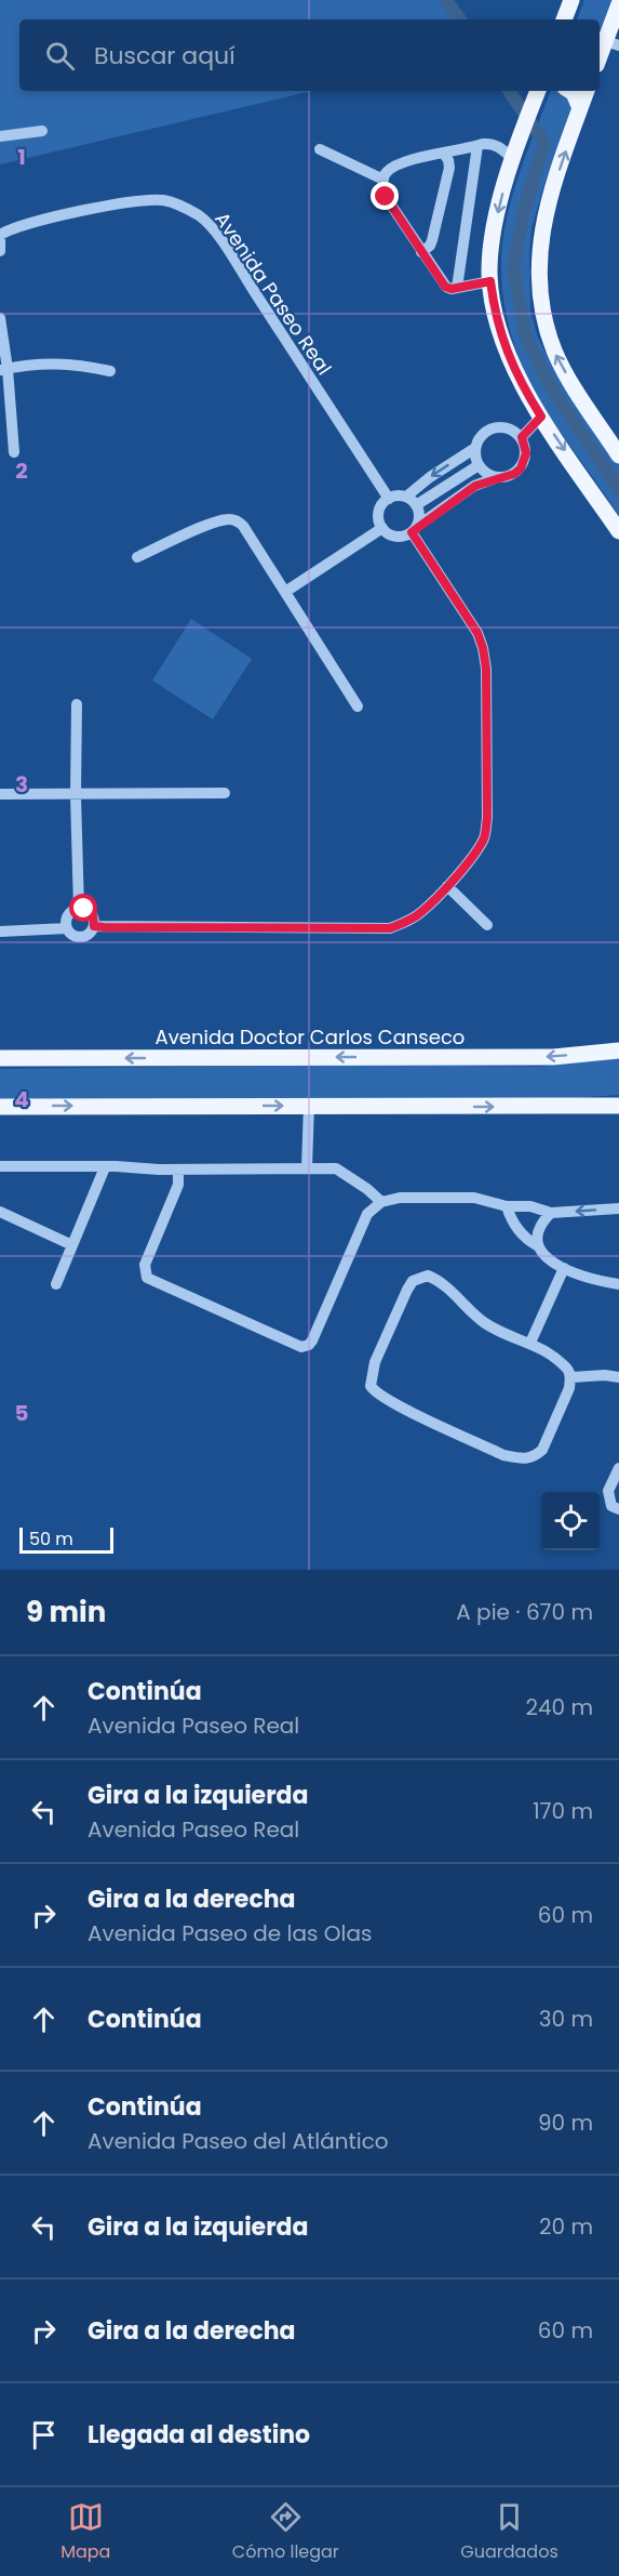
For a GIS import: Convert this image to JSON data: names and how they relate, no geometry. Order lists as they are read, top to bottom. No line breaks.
{"streets":{"main road":["Avenida Doctor Carlos Canseco"],"street":["Avenida Paseo Real"]},"scale_bar":"50 m","page":{"search":"Buscar aquí","scale":"50 m","heading":["9 min","A pie · 670 m"],"list":[["Continúa","Avenida Paseo Real","240 m"],["Gira a la izquierda","Avenida Paseo Real","170 m"],["Gira a la derecha","Avenida Paseo de las Olas","60 m"],["Continúa","30 m"],["Continúa","Avenida Paseo del Atlántico","90 m"],["Gira a la izquierda","20 m"],["Gira a la derecha","60 m"],"Llegada al destino"],"nav":["Mapa","Cómo llegar","Guardados"]},"grid":{"rows":["1","2","3","4","5"]}}
